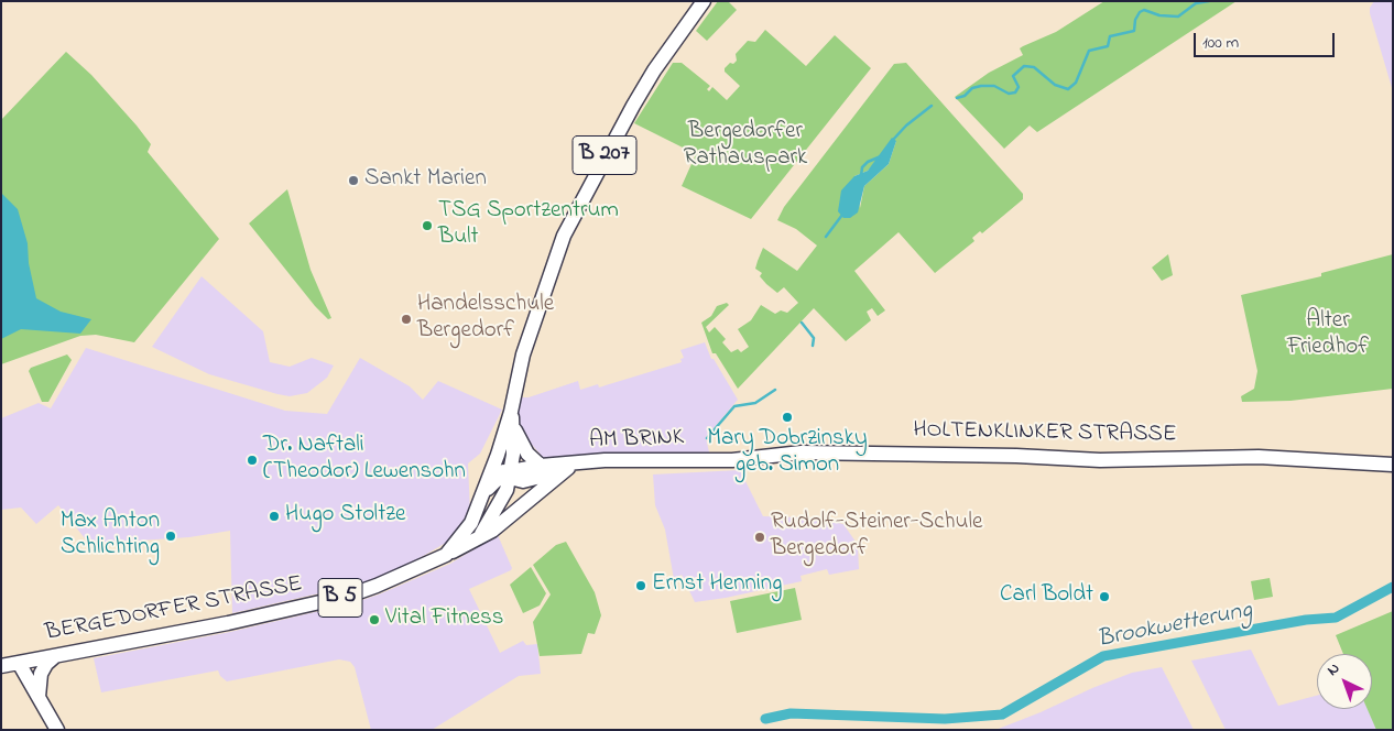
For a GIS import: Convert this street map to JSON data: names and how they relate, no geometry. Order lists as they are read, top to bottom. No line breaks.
{"streets":{"main road":["B 207","HOLTENKLINKER STRASSE","AM BRINK","B 5","BERGEDORFER STRASSE"]},"crossings":[["B 207","B 5"],["B 207","BERGEDORFER STRASSE"],["HOLTENKLINKER STRASSE","AM BRINK"],["AM BRINK","B 5"],["B 5","BERGEDORFER STRASSE"]],"water":["Brookwetterung"],"parks":["Bergedorfer Rathauspark","Alter Friedhof"],"places":["Sankt Marien","TSG Sportzentrum Bult","Handelsschule Bergedorf","Mary Dobrzinsky geb. Simon","Dr. Naftali (Theodor) Lewensohn","Hugo Stoltze","Max Anton Schlichting","Rudolf-Steiner-Schule Bergedorf","Ernst Henning","Carl Boldt","Vital Fitness"],"scale_bar":"100 m","north":"top left"}
